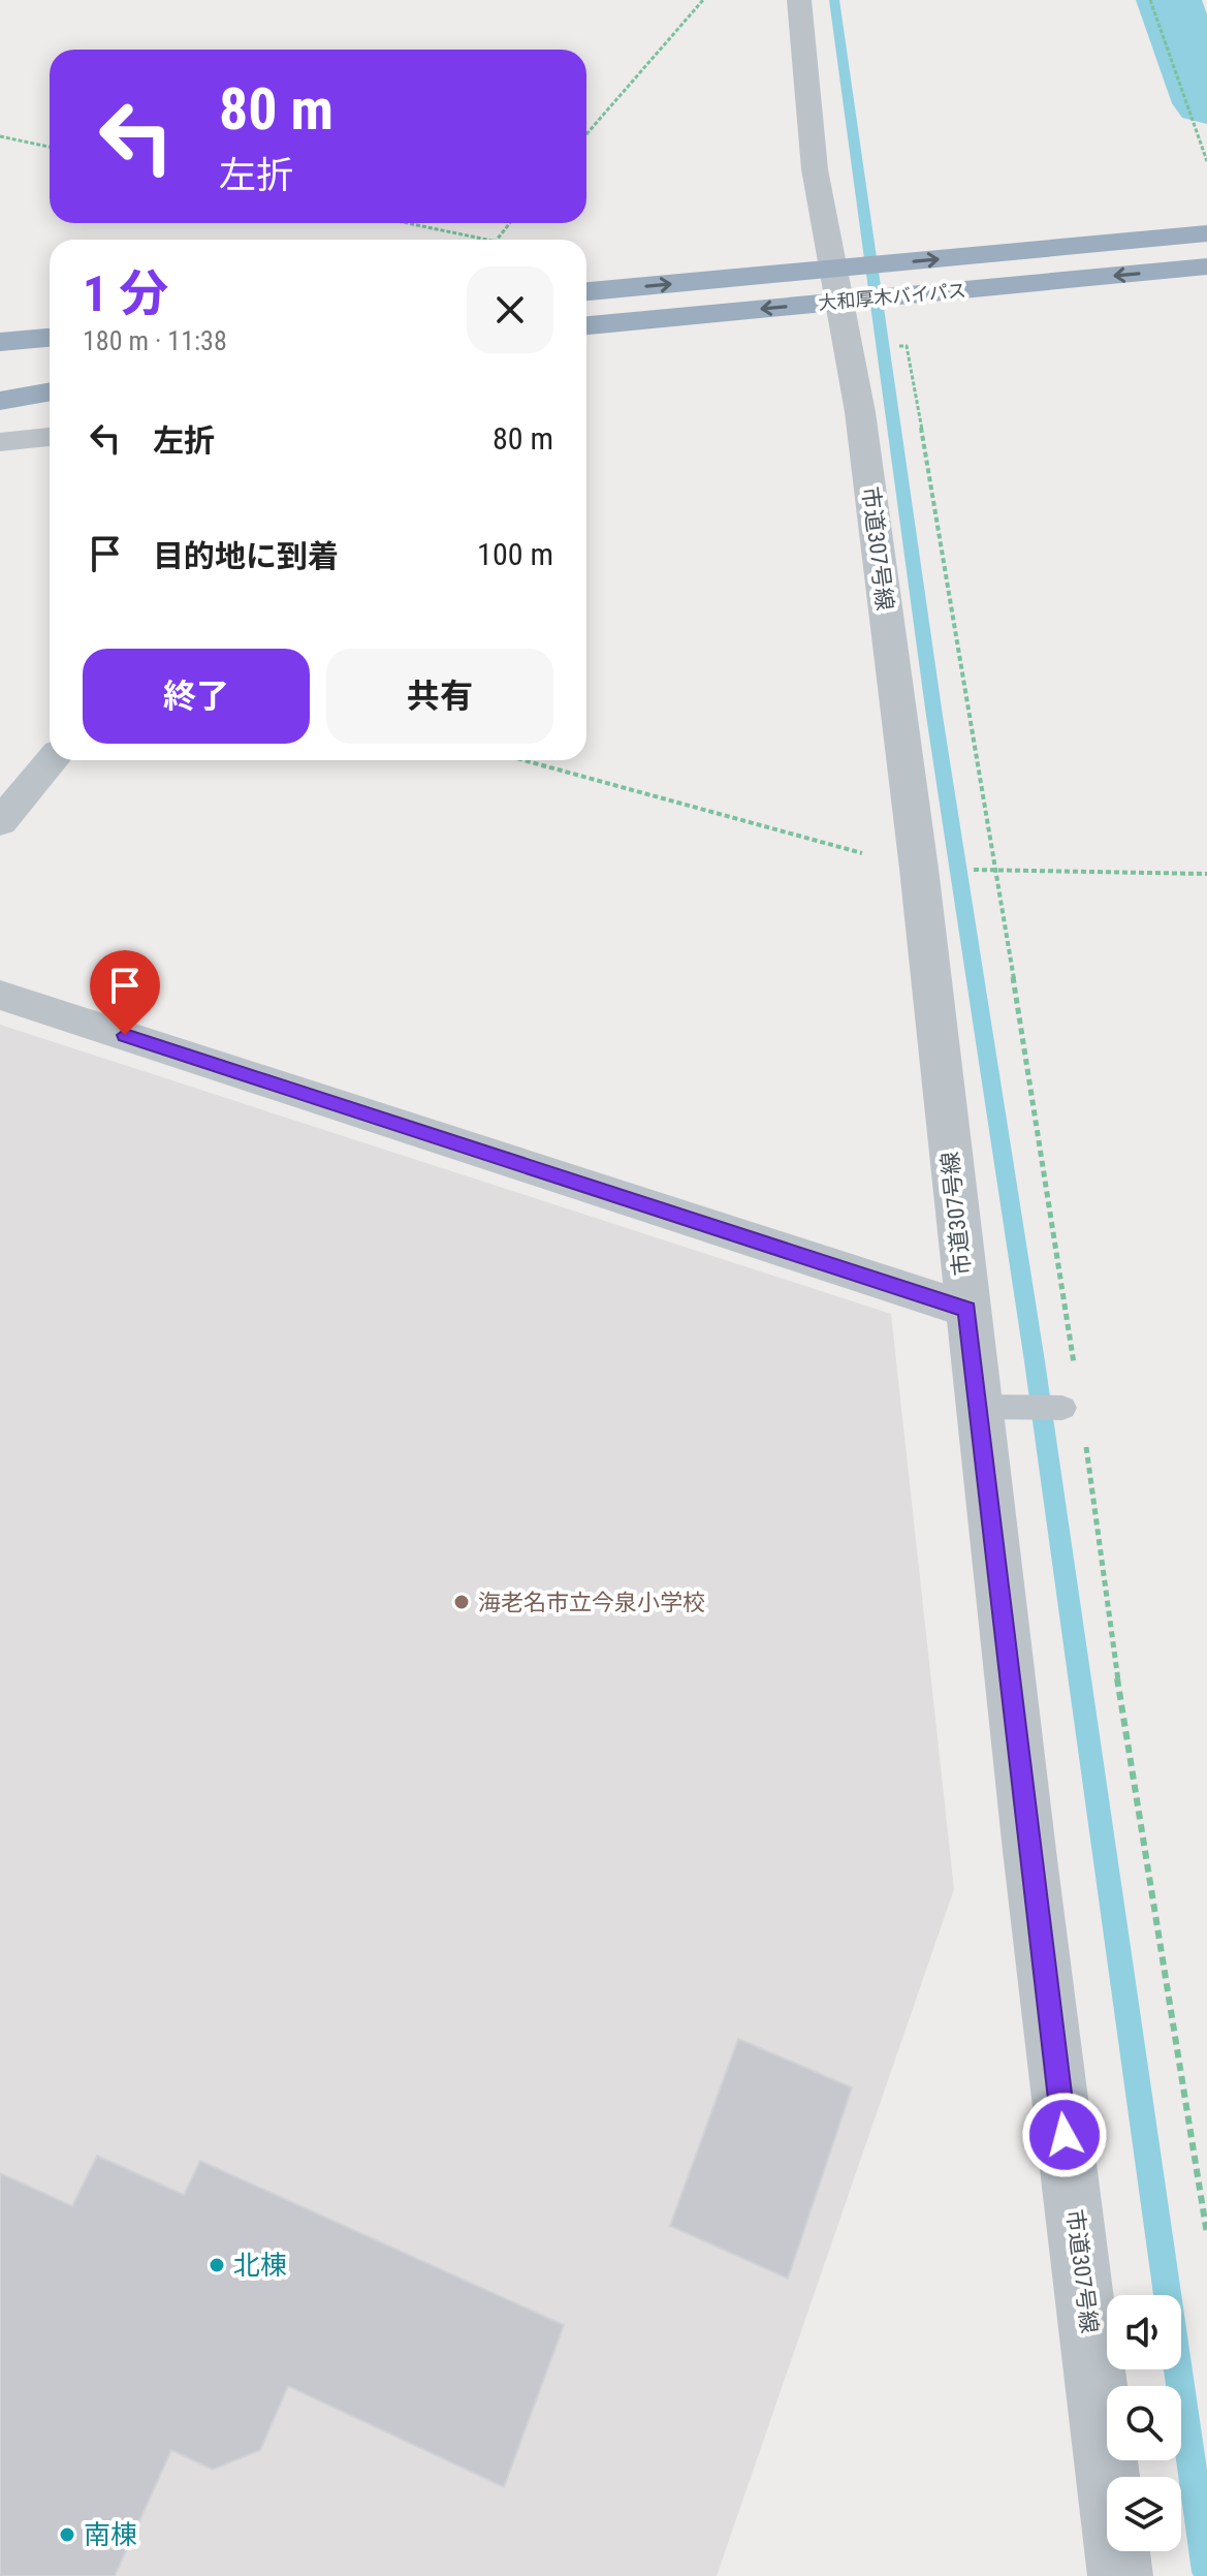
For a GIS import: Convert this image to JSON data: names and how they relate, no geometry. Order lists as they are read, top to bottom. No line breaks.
{"streets":{"highway":["大和厚木バイパス"],"street":["市道307号線"]},"places":["海老名市立今泉小学校","北棟","南棟"],"page":{"turn":["80 m","左折"],"heading":["1 分","180 m · 11:38"],"list":[{"name":"左折","value":"80 m"},{"name":"目的地に到着","value":"100 m"}],"buttons":["終了","共有"]}}
